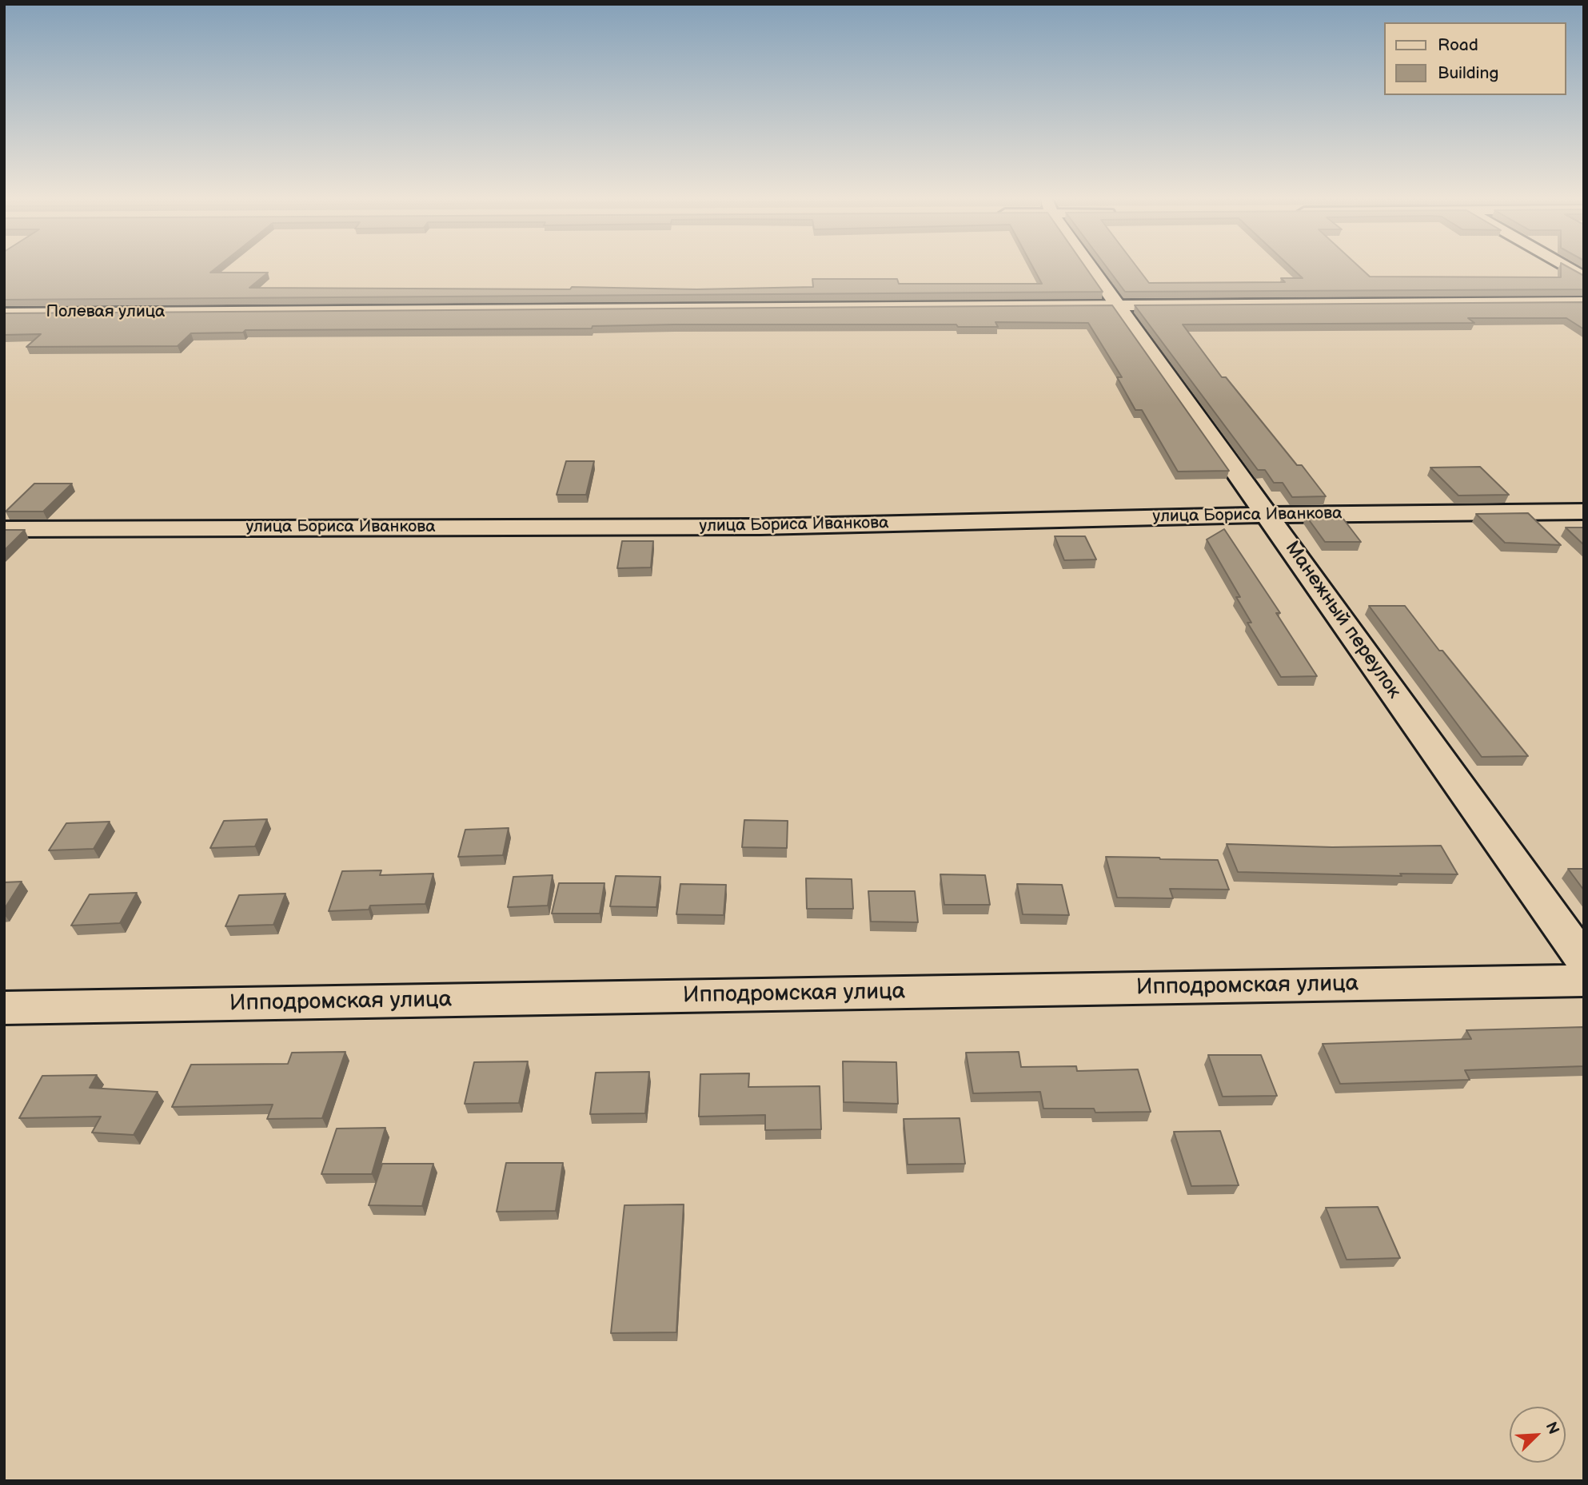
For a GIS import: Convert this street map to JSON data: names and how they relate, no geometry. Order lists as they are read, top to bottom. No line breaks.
{"streets":{"street":["Полевая улица","улица Бориса Иванкова","Манежный переулок","Ипподромская улица"]},"crossings":[["Полевая улица","Манежный переулок"],["улица Бориса Иванкова","Манежный переулок"]],"legend":["Road","Building"],"north":"top right"}
